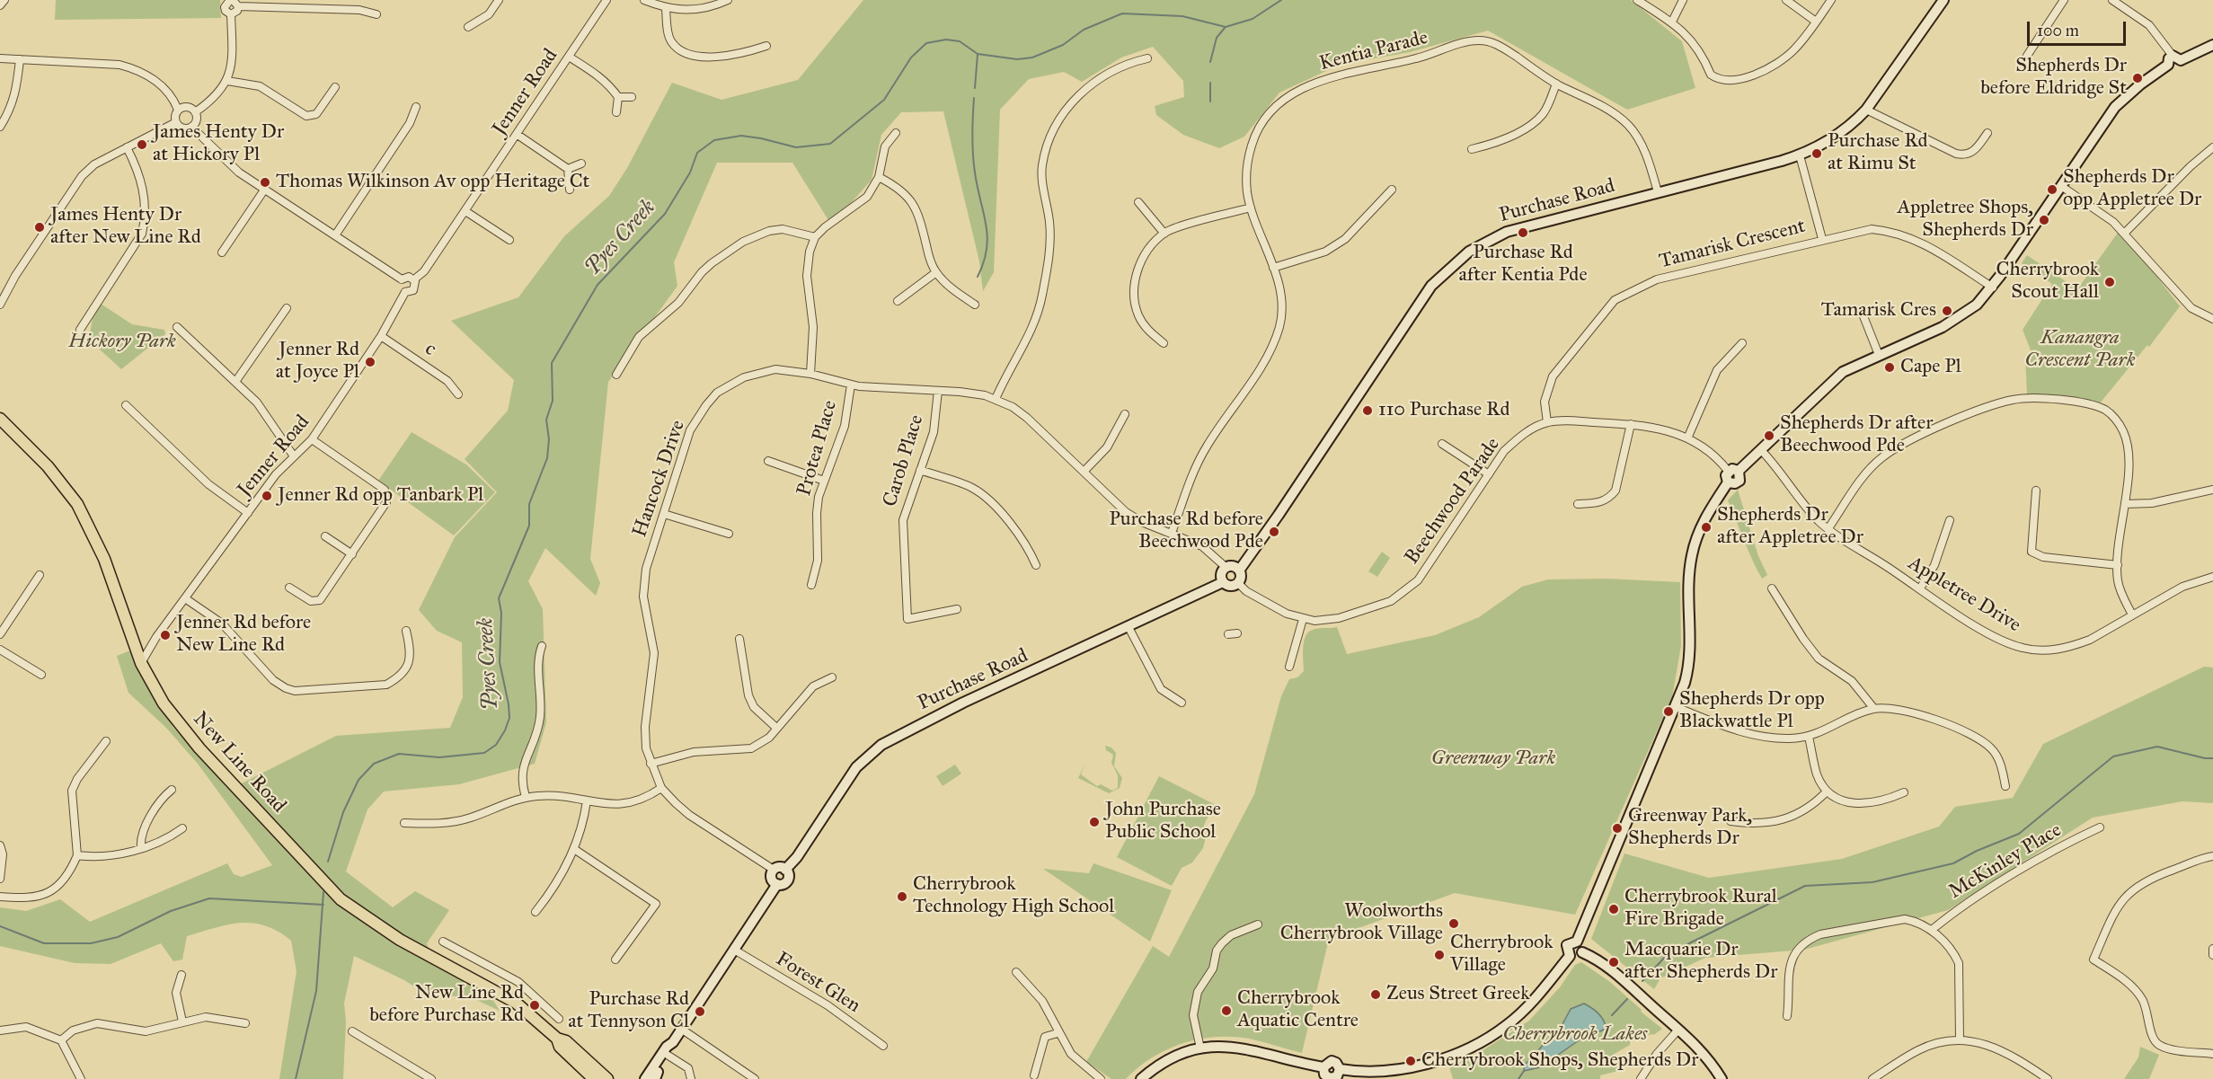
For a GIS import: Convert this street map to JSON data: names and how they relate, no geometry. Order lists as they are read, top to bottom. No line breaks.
{"streets":{"main road":["Purchase Road","New Line Road"],"street":["Kentia Parade","Jenner Road","Tamarisk Crescent","c","Protea Place","Carob Place","Hancock Drive","Beechwood Parade","Appletree Drive","McKinley Place","Forest Glen"]},"crossings":[["Kentia Parade","Purchase Road"],["Kentia Parade","Hancock Drive"],["Jenner Road","c"],["Jenner Road","New Line Road"],["Purchase Road","Hancock Drive"],["Purchase Road","Beechwood Parade"],["Tamarisk Crescent","Beechwood Parade"],["Protea Place","Hancock Drive"],["Carob Place","Hancock Drive"],["Hancock Drive","Beechwood Parade"]],"water":["Pyes Creek"],"parks":["Kanangra Crescent Park","Hickory Park","Greenway Park","Cherrybrook Lakes"],"places":["Shepherds Dr before Eldridge St","James Henty Dr at Hickory Pl","Purchase Rd at Rimu St","Thomas Wilkinson Av opp Heritage Ct","Shepherds Dr opp Appletree Dr","Appletree Shops, Shepherds Dr","James Henty Dr after New Line Rd","Purchase Rd after Kentia Pde","Cherrybrook Scout Hall","Tamarisk Cres","Jenner Rd at Joyce Pl","Cape Pl","110 Purchase Rd","Shepherds Dr after Beechwood Pde","Jenner Rd opp Tanbark Pl","Shepherds Dr after Appletree Dr","Purchase Rd before Beechwood Pde","Jenner Rd before New Line Rd","Shepherds Dr opp Blackwattle Pl","John Purchase Public School","Greenway Park, Shepherds Dr","Cherrybrook Technology High School","Cherrybrook Rural Fire Brigade","Woolworths Cherrybrook Village","Cherrybrook Village","Macquarie Dr after Shepherds Dr","Zeus Street Greek","New Line Rd before Purchase Rd","Cherrybrook Aquatic Centre","Purchase Rd at Tennyson Cl","Cherrybrook Shops, Shepherds Dr"],"scale_bar":"100 m"}
